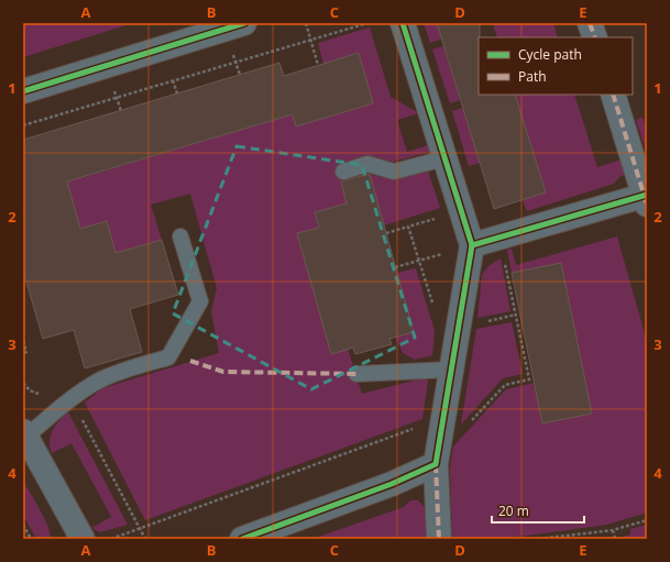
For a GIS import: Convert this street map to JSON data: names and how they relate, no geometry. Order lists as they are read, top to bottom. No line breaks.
{"legend":["Cycle path","Path"],"scale_bar":"20 m","grid":{"columns":["A","B","C","D","E"],"rows":["1","2","3","4"]}}
